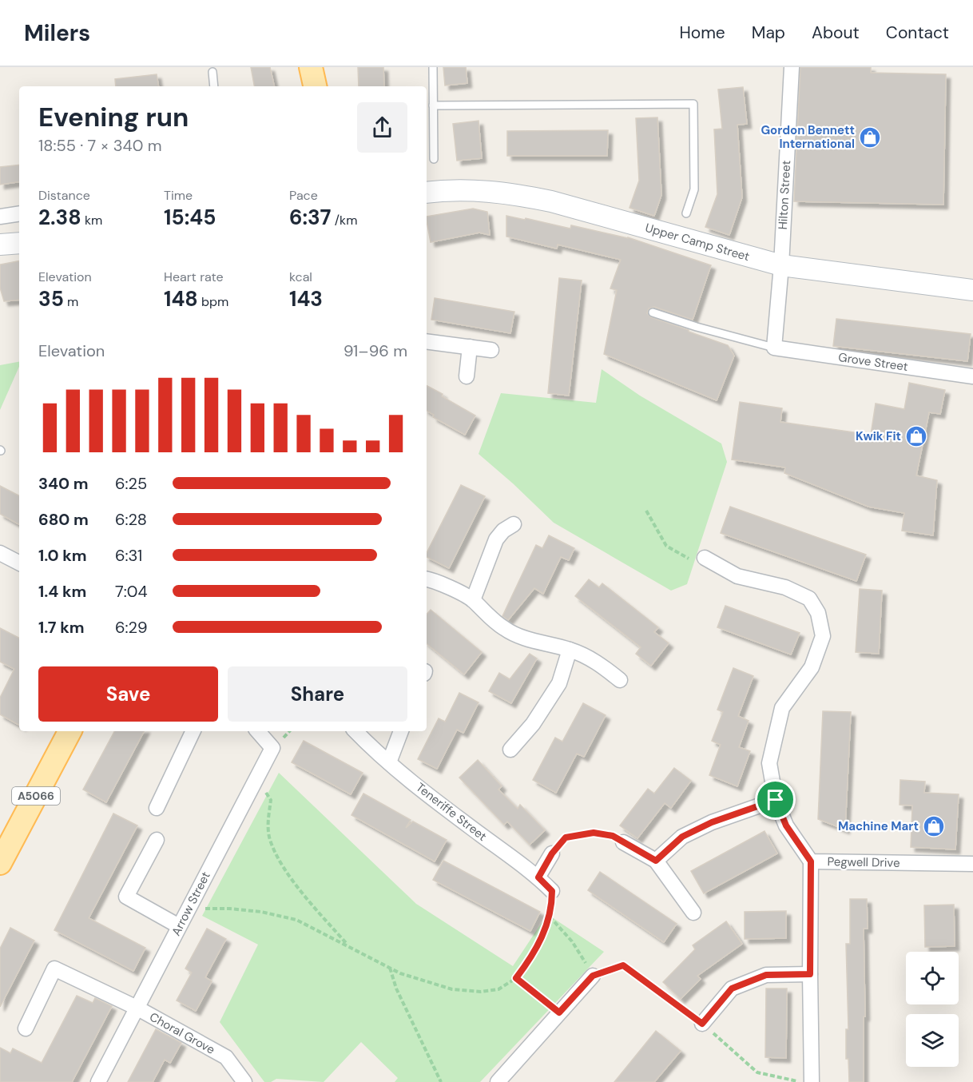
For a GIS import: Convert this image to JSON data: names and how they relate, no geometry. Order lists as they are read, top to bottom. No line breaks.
{"streets":{"main road":["Upper Camp Street","A5066"],"street":["Hilton Street","Grove Street","Teneriffe Street","Pegwell Drive","Arrow Street","Choral Grove"]},"crossings":[["Hilton Street","Upper Camp Street"],["Hilton Street","Grove Street"],["Arrow Street","Choral Grove"]],"places":{"shop":["Gordon Bennett International","Kwik Fit","Machine Mart"]},"page":{"header":"Milers","nav":["Home","Map","About","Contact"],"heading":["Evening run","18:55 · 7 × 340 m"],"stats":[["Distance","2.38 km"],["Time","15:45"],["Pace","6:37 /km"],["Elevation","35 m"],["Heart rate","148 bpm"],["kcal","143"]],"chart":["Elevation","91–96 m"],"list":[{"name":"340 m","note":"6:25"},{"name":"680 m","note":"6:28"},{"name":"1.0 km","note":"6:31"},{"name":"1.4 km","note":"7:04"},{"name":"1.7 km","note":"6:29"}],"buttons":["Save","Share"]}}
